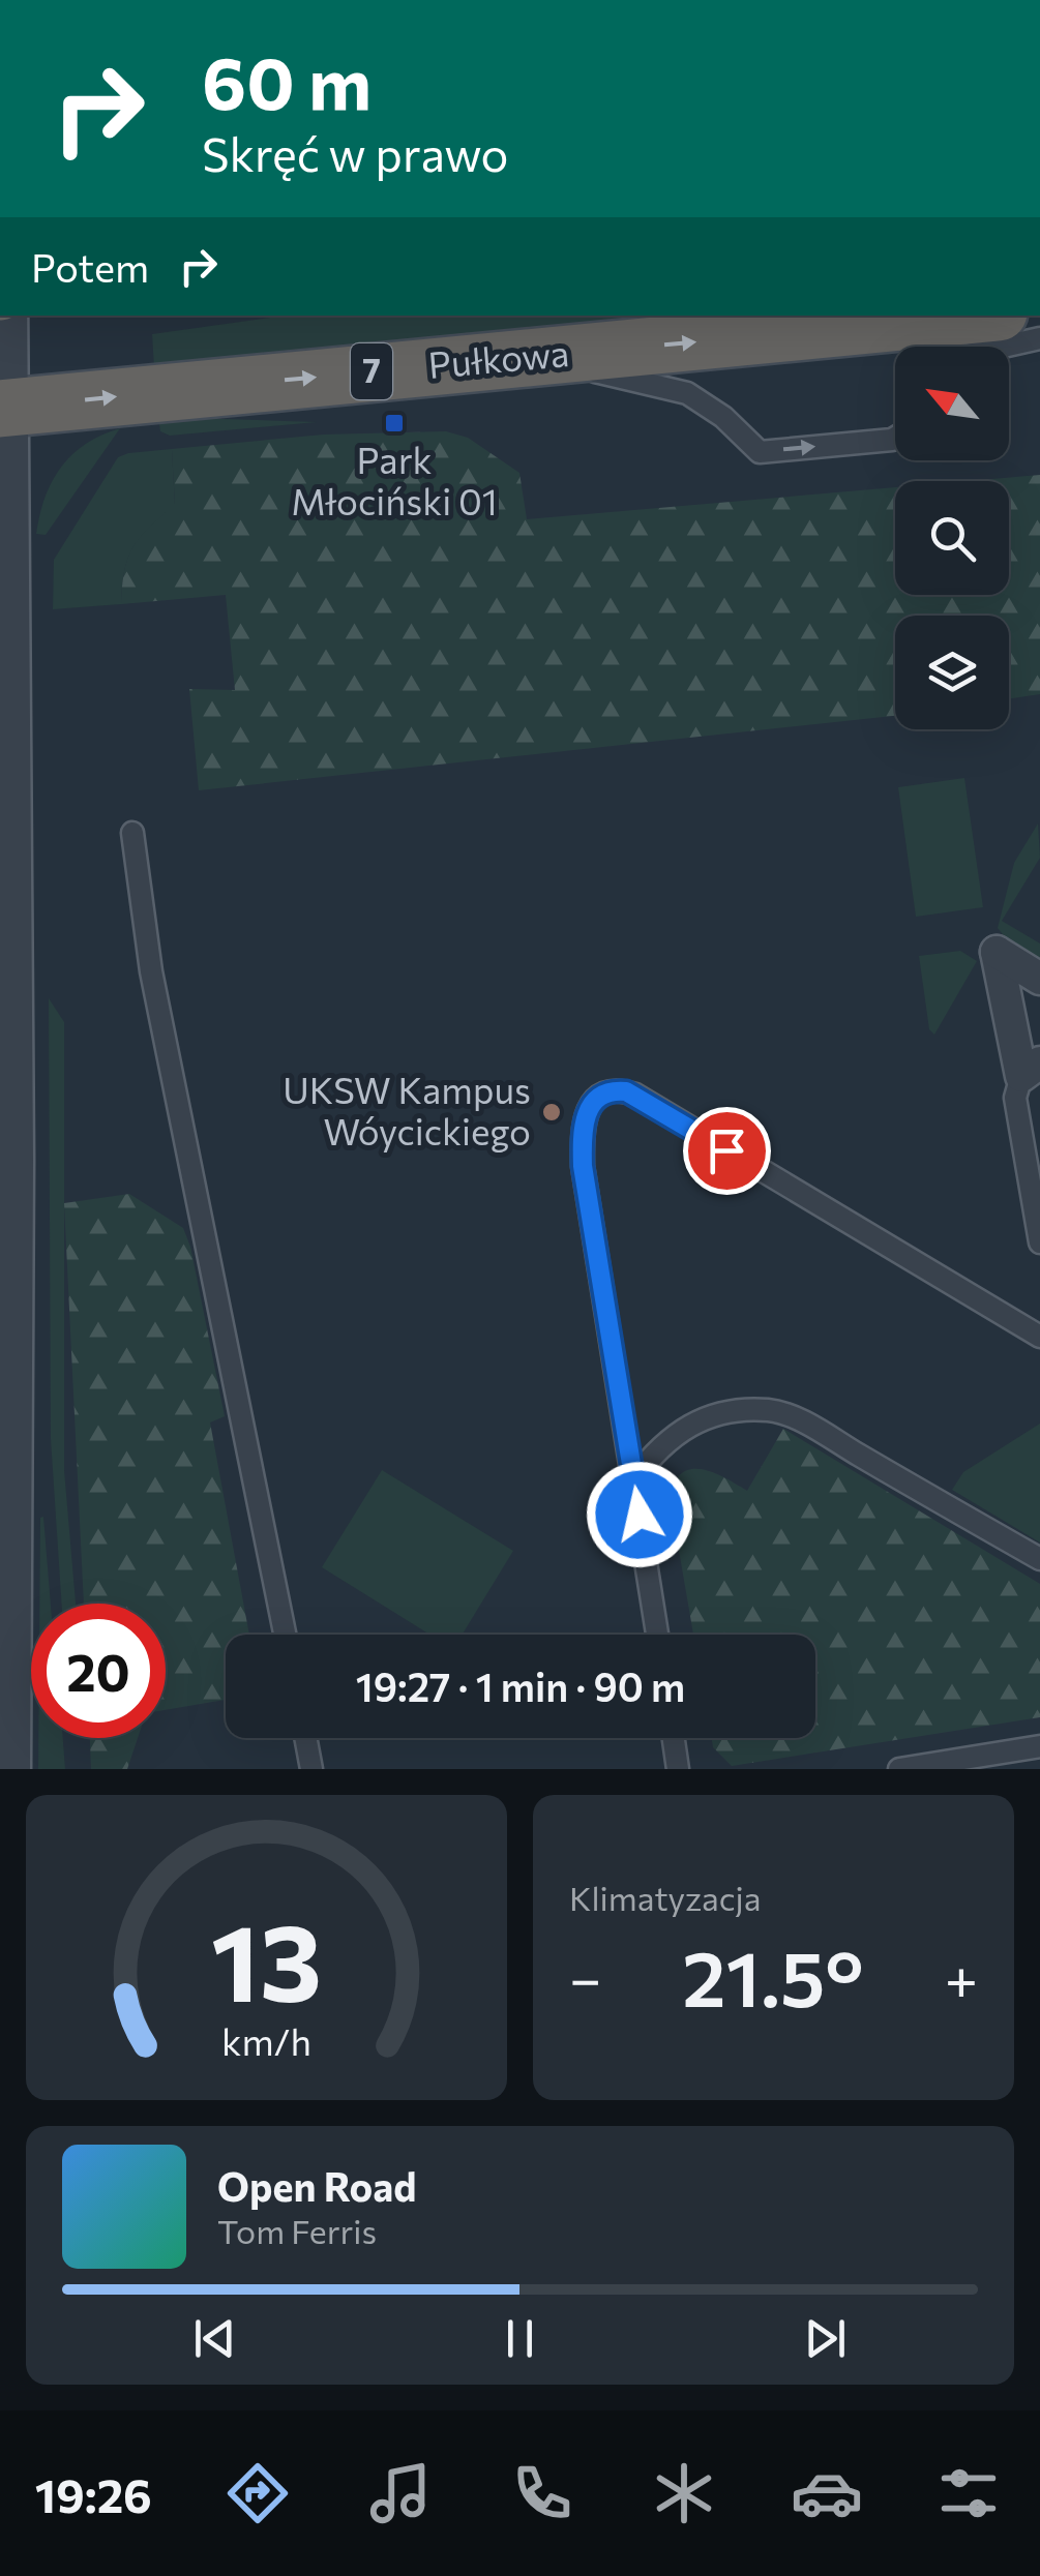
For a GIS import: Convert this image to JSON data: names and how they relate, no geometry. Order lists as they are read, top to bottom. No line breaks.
{"streets":{"highway":["Pułkowa","7"]},"one_way":["Pułkowa"],"places":{"transit":["Park Młociński 01"],"other":["UKSW Kampus Wóycickiego"]},"north":"top left","page":{"turn":["60 m","Skręć w prawo"],"then":"Potem","limit":"20","trip":"19:27 · 1 min · 90 m","tile":"Klimatyzacja","heat":["−","21.5°","+"],"song":["Open Road","Tom Ferris"],"tabs":"19:26","gauge":["13","km/h"]}}
